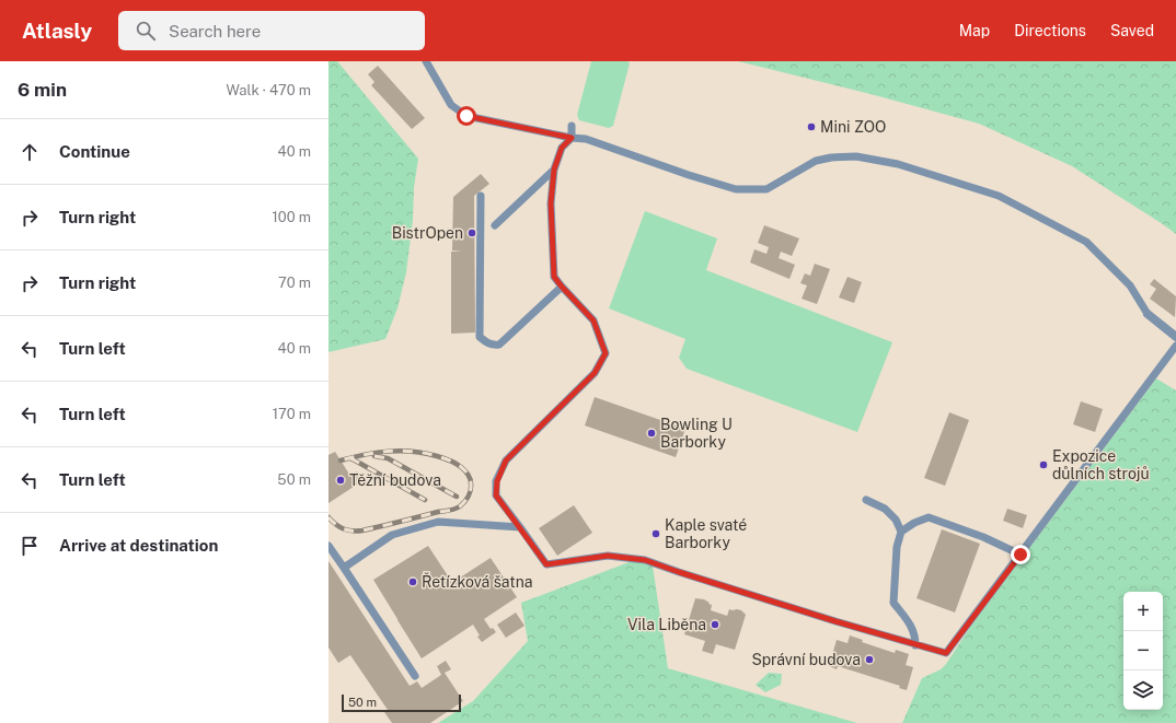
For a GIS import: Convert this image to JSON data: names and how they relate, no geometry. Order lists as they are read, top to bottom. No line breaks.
{"places":["Mini ZOO","BistrOpen","Bowling U Barborky","Expozice důlních strojů","Těžní budova","Kaple svaté Barborky","Řetízková šatna","Vila Liběna","Správní budova"],"scale_bar":"50 m","page":{"header":"Atlasly","search":"Search here","nav":["Map","Directions","Saved"],"heading":["6 min","Walk · 470 m"],"list":[["Continue","40 m"],["Turn right","100 m"],["Turn right","70 m"],["Turn left","40 m"],["Turn left","170 m"],["Turn left","50 m"],"Arrive at destination"],"map_buttons":["+","−"],"scale":"50 m"}}
